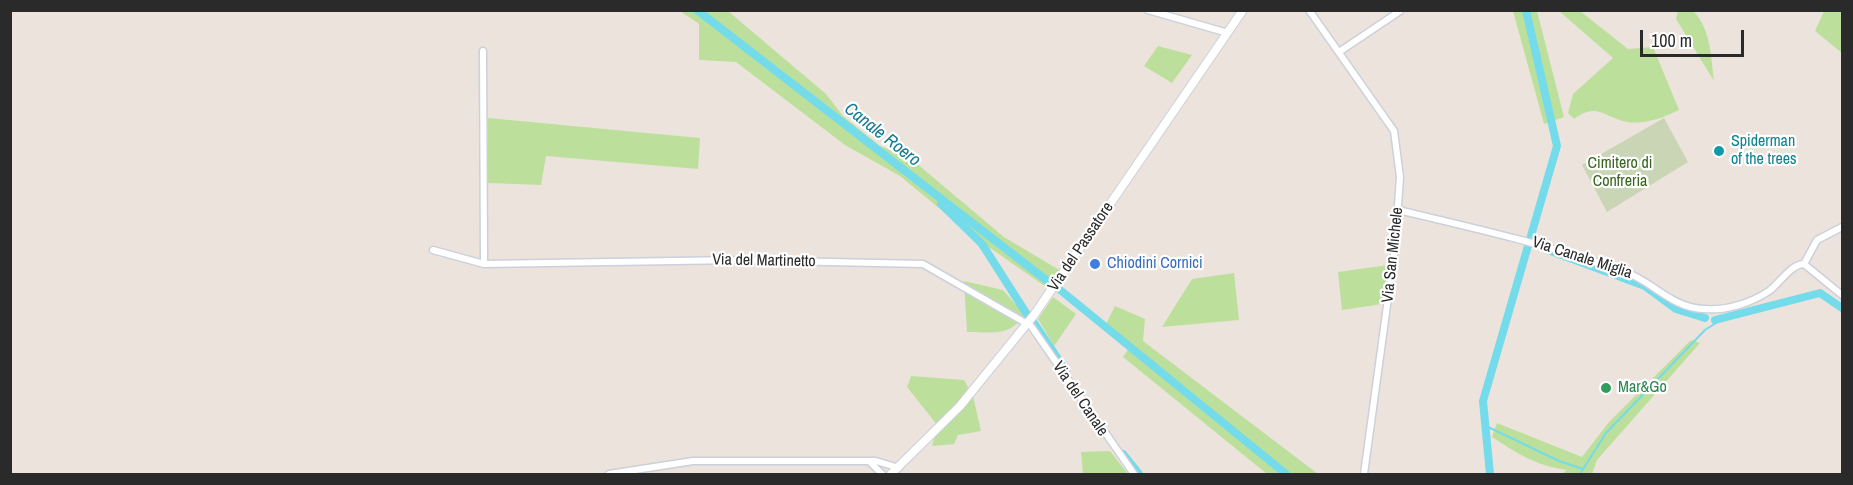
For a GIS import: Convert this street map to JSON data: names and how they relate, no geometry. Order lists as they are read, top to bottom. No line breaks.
{"streets":{"street":["Via del Passatore","Via San Michele","Via Canale Miglia","Via del Martinetto","Via del Canale"]},"crossings":[["Via del Passatore","Via del Martinetto"],["Via del Passatore","Via del Canale"],["Via San Michele","Via Canale Miglia"],["Via del Martinetto","Via del Canale"]],"water":["Canale Roero"],"parks":["Cimitero di Confreria"],"places":["Spiderman of the trees","Chiodini Cornici","Mar&Go"],"scale_bar":"100 m"}
